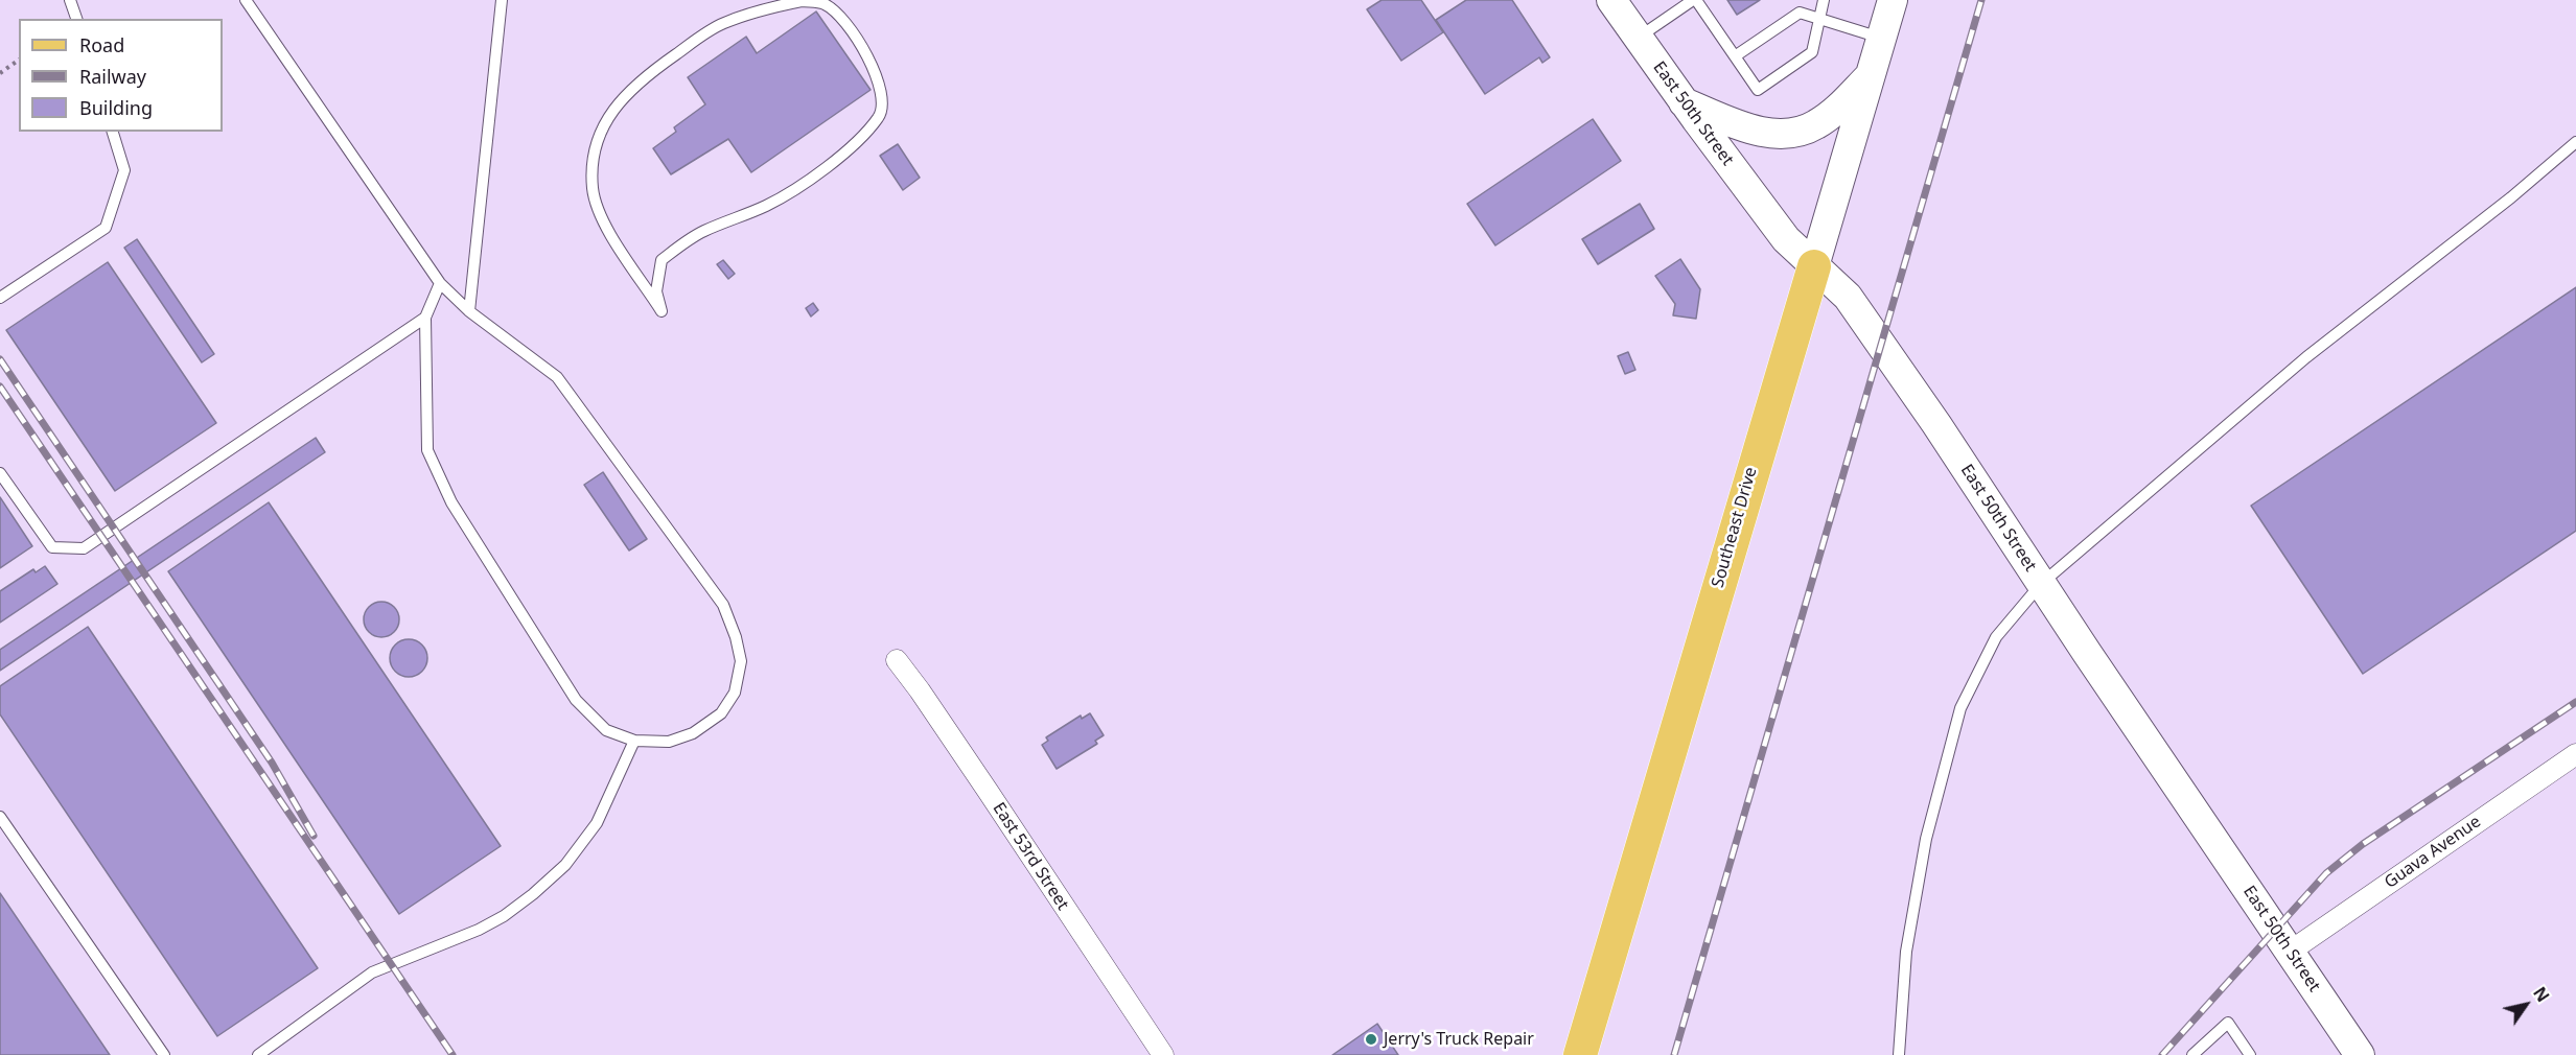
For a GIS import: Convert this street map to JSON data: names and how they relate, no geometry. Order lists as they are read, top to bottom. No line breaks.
{"streets":{"main road":["East 50th Street","Southeast Drive"],"street":["Guava Avenue","East 53rd Street"]},"crossings":[["East 50th Street","Southeast Drive"],["East 50th Street","Guava Avenue"]],"places":["Jerry's Truck Repair"],"legend":["Road","Railway","Building"],"north":"top right"}
